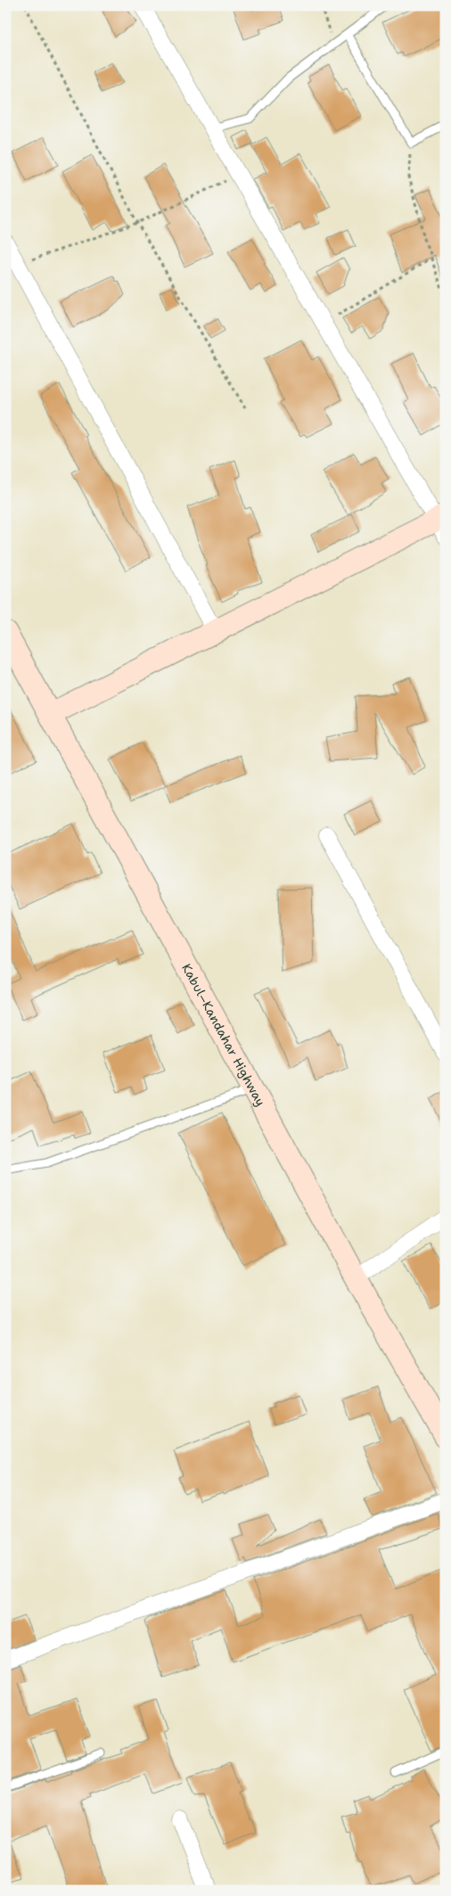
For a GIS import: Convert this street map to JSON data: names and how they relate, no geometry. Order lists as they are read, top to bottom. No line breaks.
{"streets":{"main road":["Kabul–Kandahar Highway"]}}
